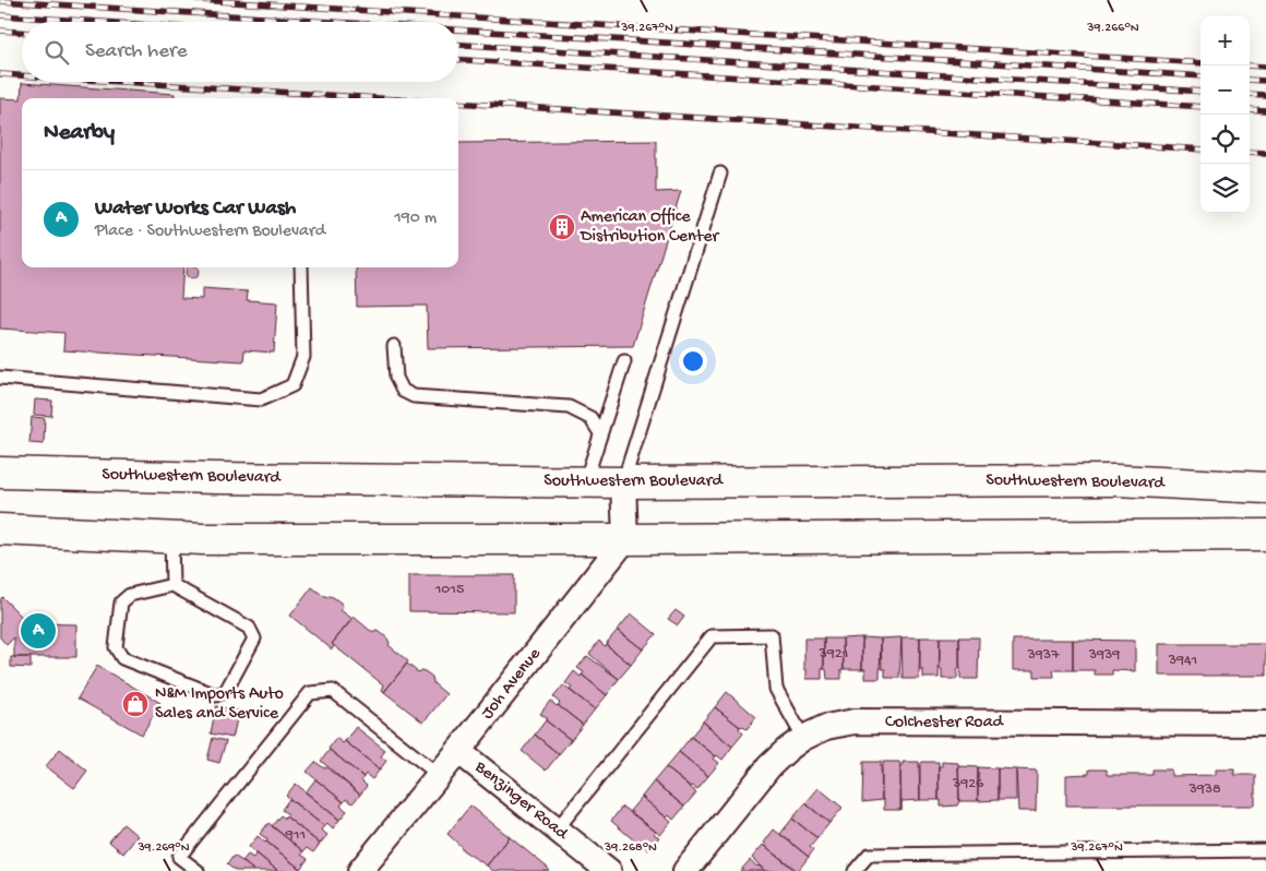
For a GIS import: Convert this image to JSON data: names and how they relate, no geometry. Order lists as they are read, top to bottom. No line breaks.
{"streets":{"main road":["Southwestern Boulevard"],"street":["Joh Avenue","Colchester Road","Benzinger Road"]},"crossings":[["Joh Avenue","Benzinger Road"]],"places":{"building":["American Office Distribution Center"],"shop":["N&M Imports Auto Sales and Service"]},"house_numbers":["1015","3921","3937","3939","3941","3926","3938","911"],"page":{"map_buttons":["+","−"],"search":"Search here","heading":"Nearby","list":[{"mark":"A","name":"Water Works Car Wash","note":"Place · Southwestern Boulevard","value":"190 m"}],"pins":"A"},"coordinates":["39.267°N","39.266°N","39.269°N","39.268°N"]}
